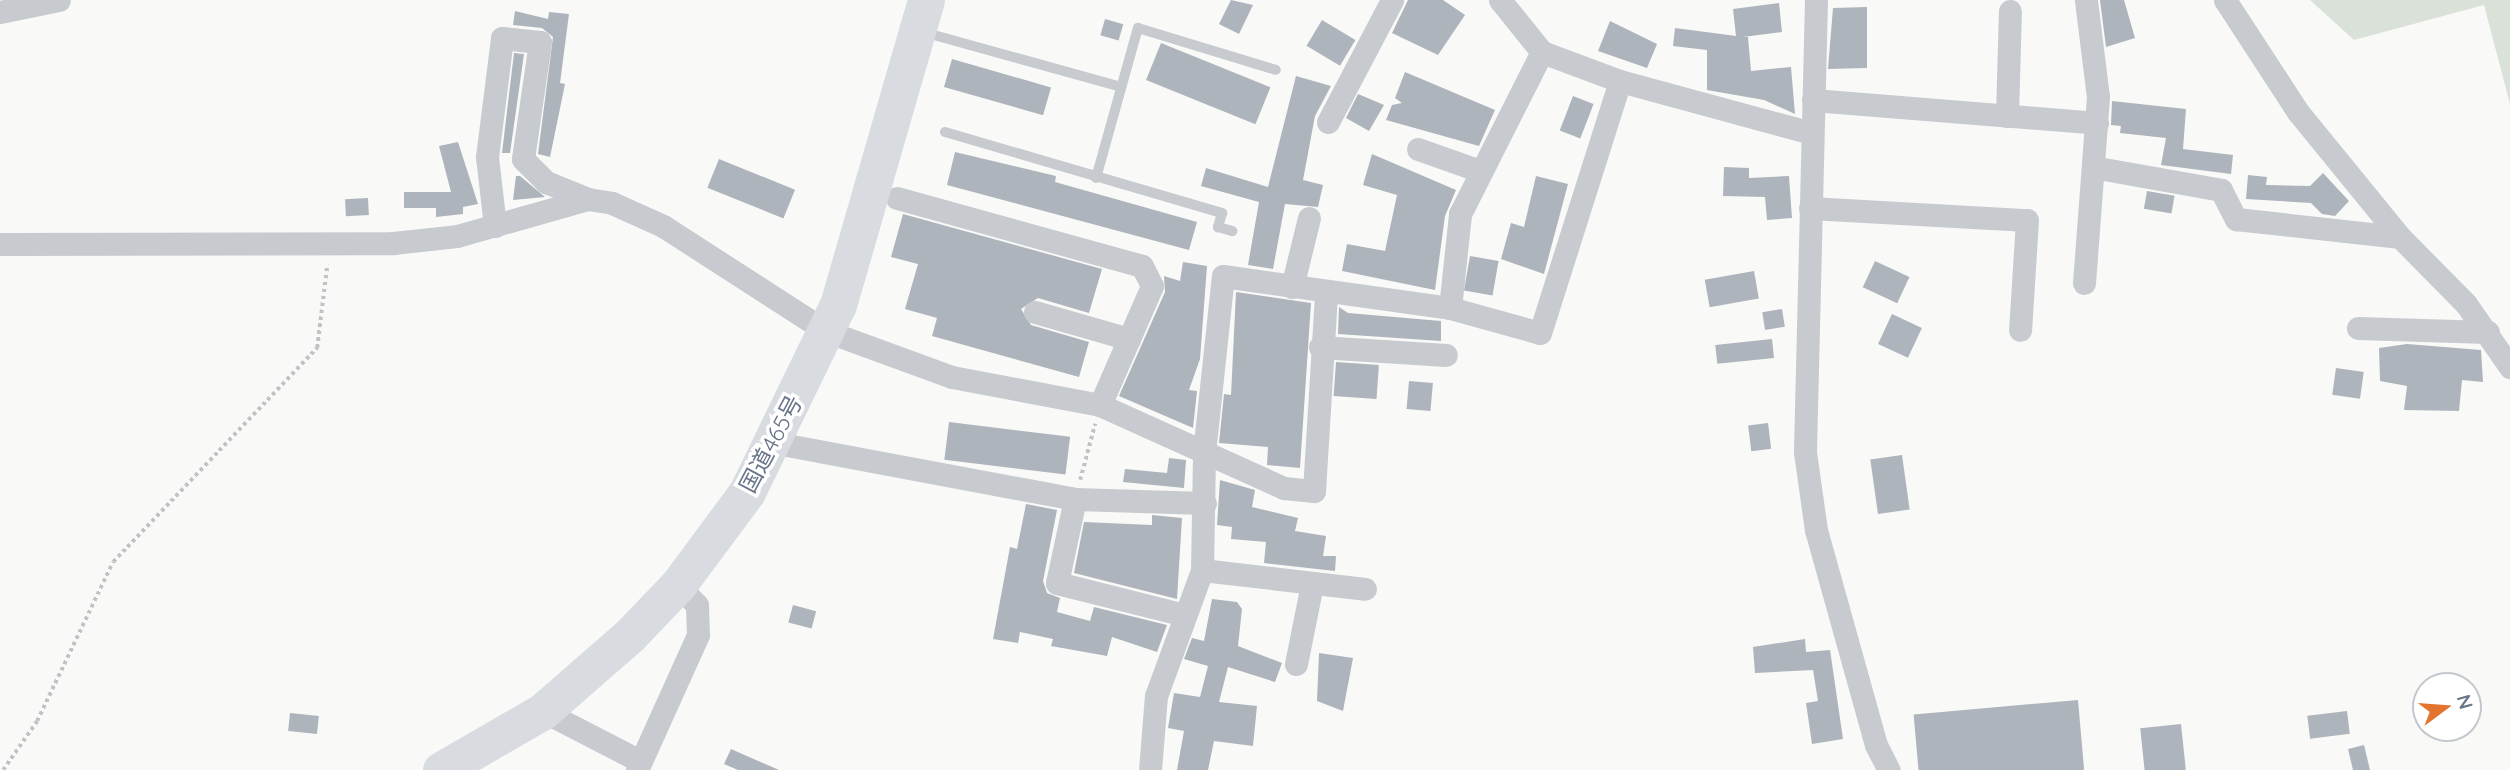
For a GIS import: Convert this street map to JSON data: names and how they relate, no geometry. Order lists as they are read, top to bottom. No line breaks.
{"streets":{"highway":["国道465号"]},"north":"right"}
